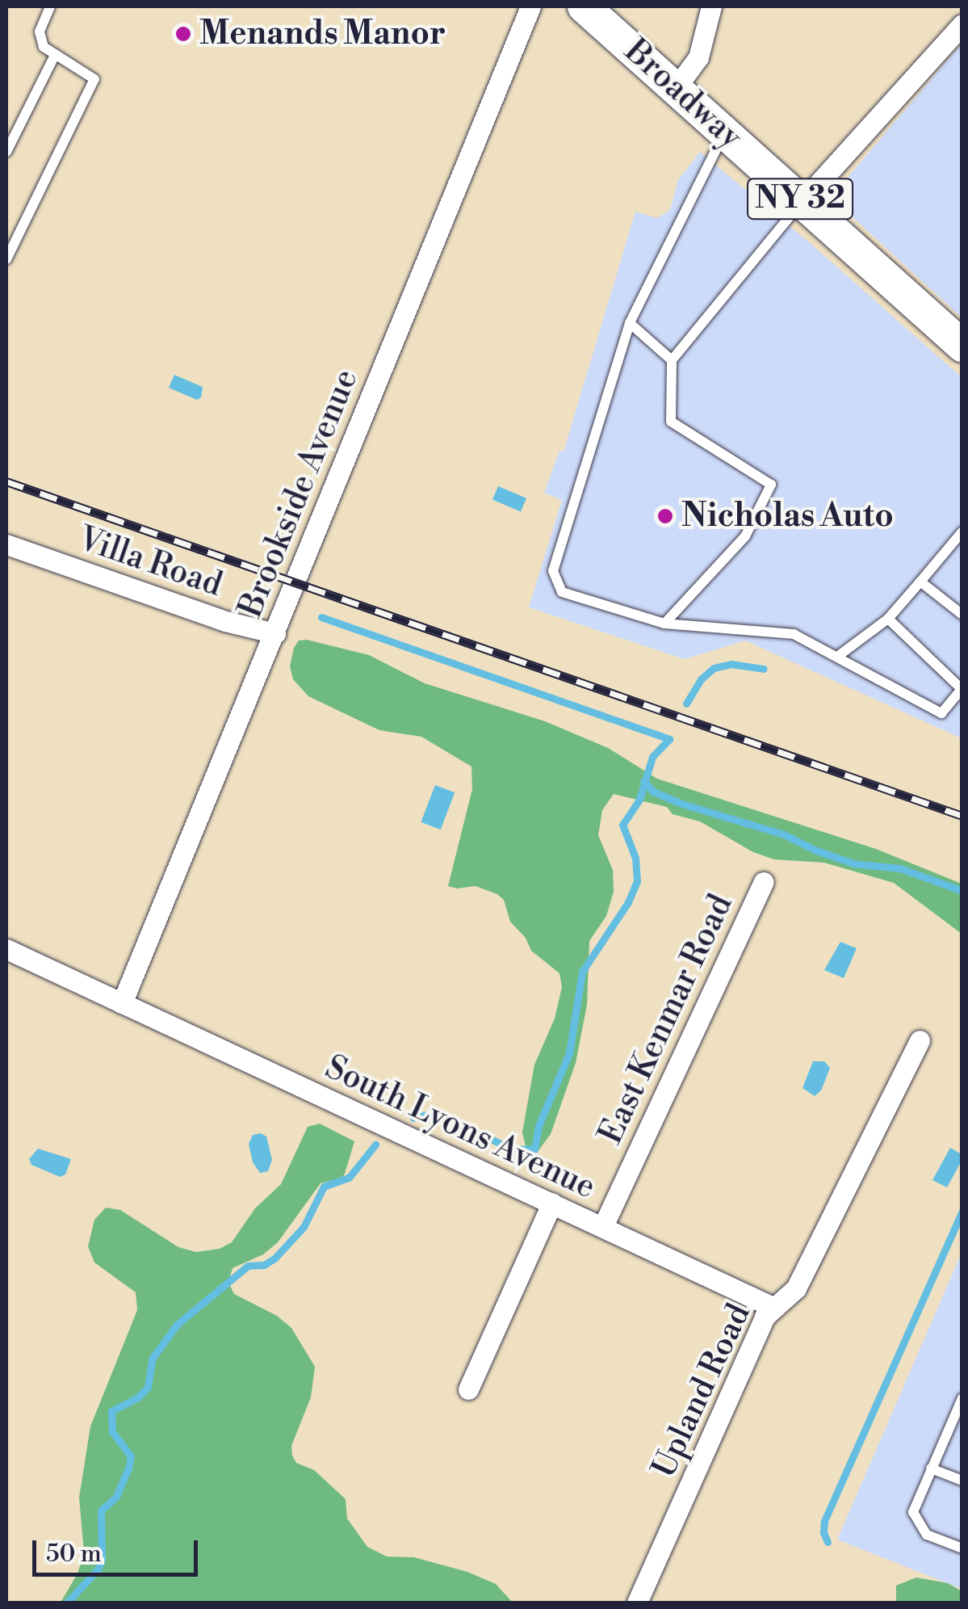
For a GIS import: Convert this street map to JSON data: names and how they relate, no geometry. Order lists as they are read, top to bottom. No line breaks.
{"streets":{"main road":["Broadway","NY 32"],"street":["Brookside Avenue","Villa Road","East Kenmar Road","South Lyons Avenue","Upland Road"]},"crossings":[["Brookside Avenue","Villa Road"],["Brookside Avenue","South Lyons Avenue"],["East Kenmar Road","South Lyons Avenue"],["South Lyons Avenue","Upland Road"]],"places":["Menands Manor","Nicholas Auto"],"scale_bar":"50 m"}
